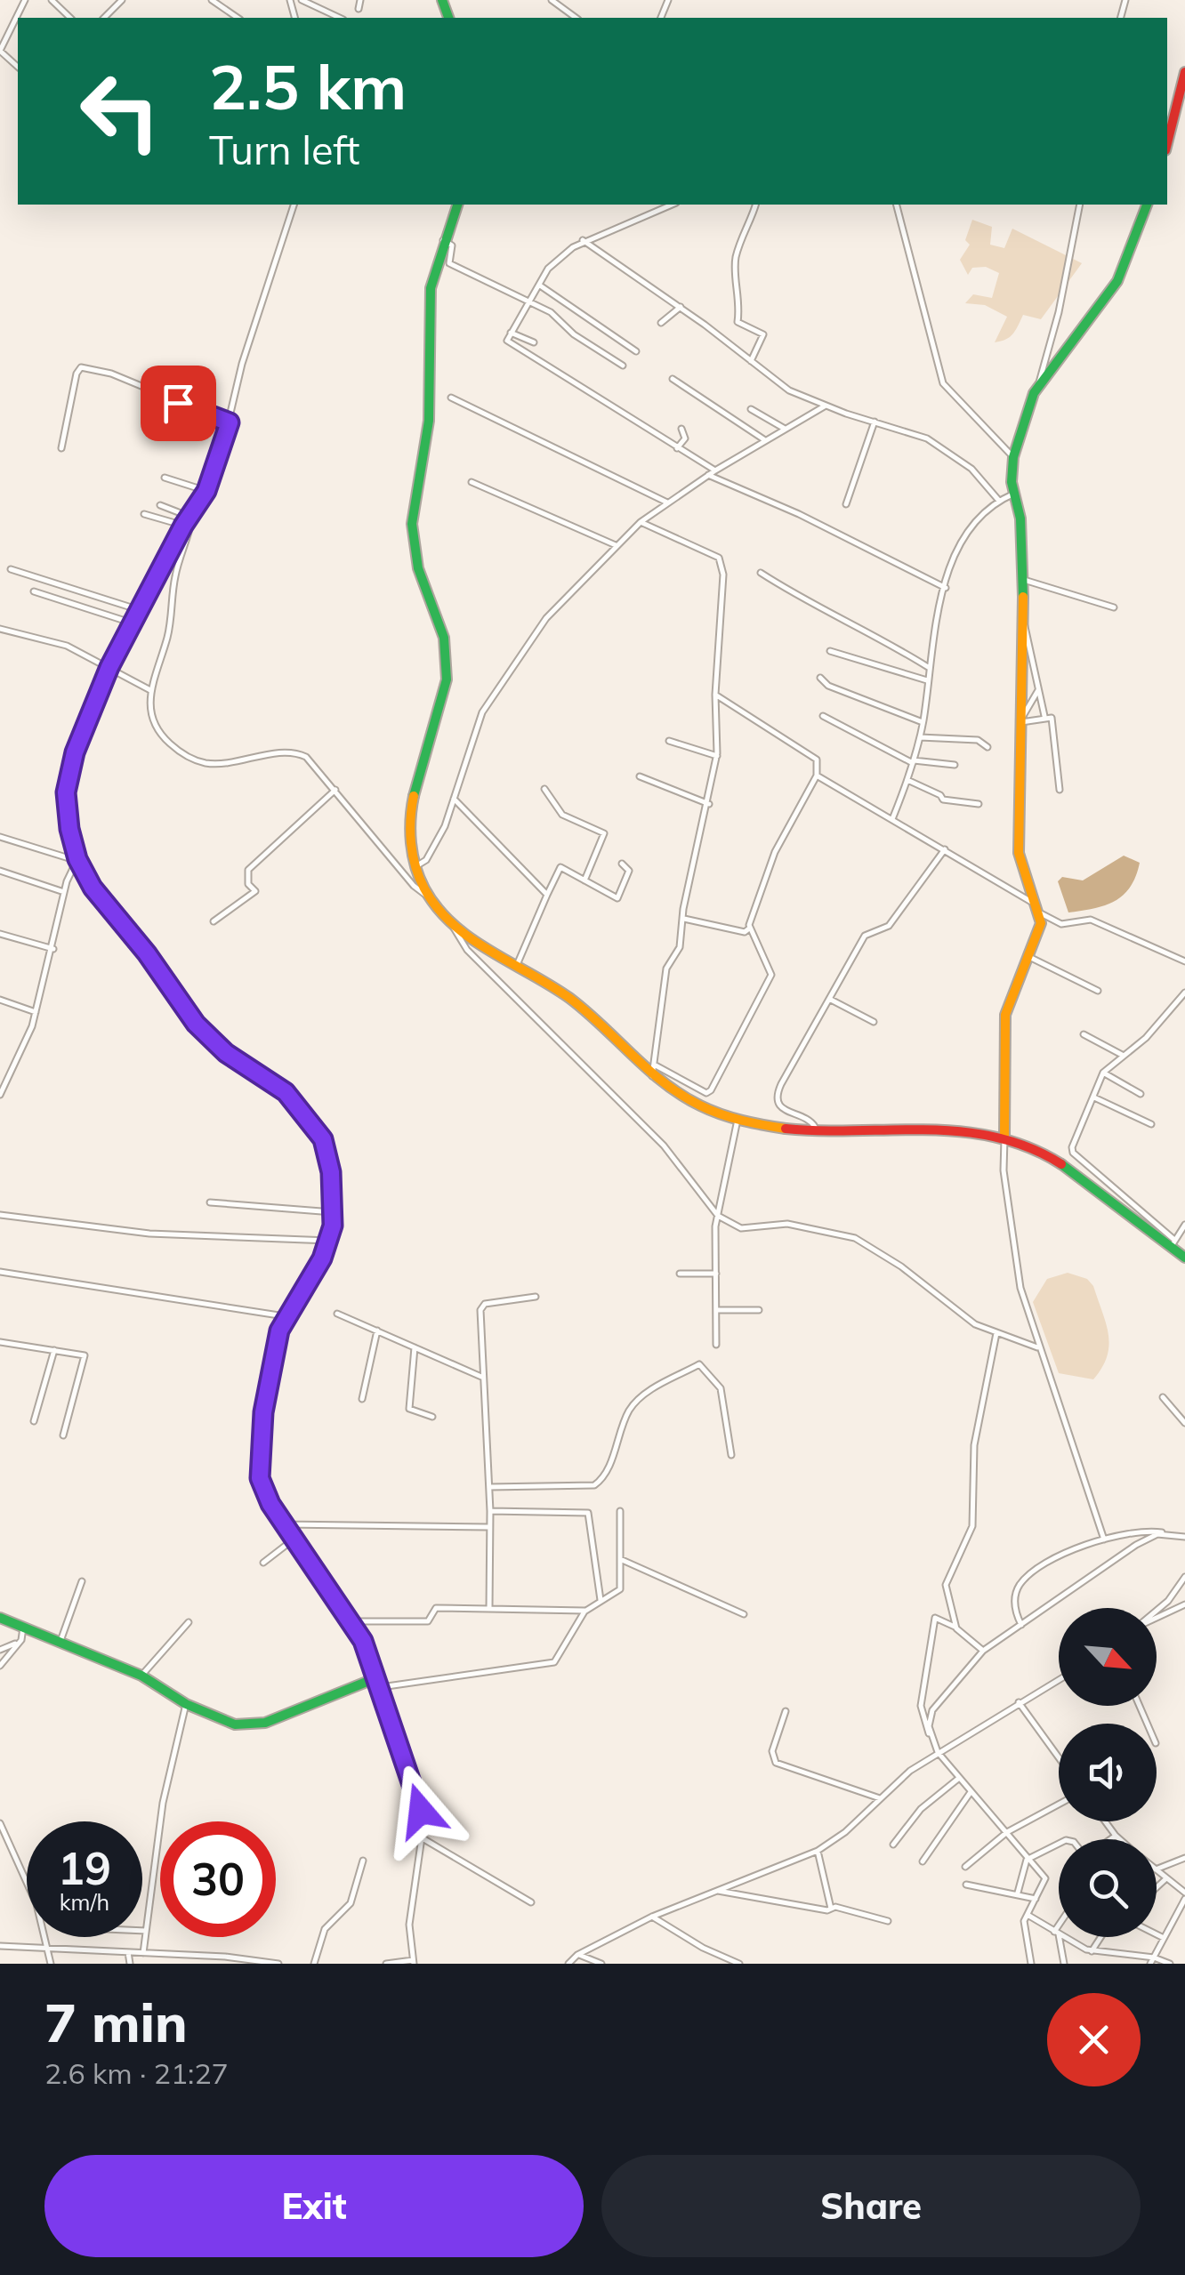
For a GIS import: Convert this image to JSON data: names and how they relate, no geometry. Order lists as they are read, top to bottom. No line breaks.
{"north":"bottom right","page":{"turn":["2.5 km","Turn left"],"speed":"19 km/h","limit":"30","heading":["7 min","2.6 km · 21:27"],"buttons":["Exit","Share"]}}
